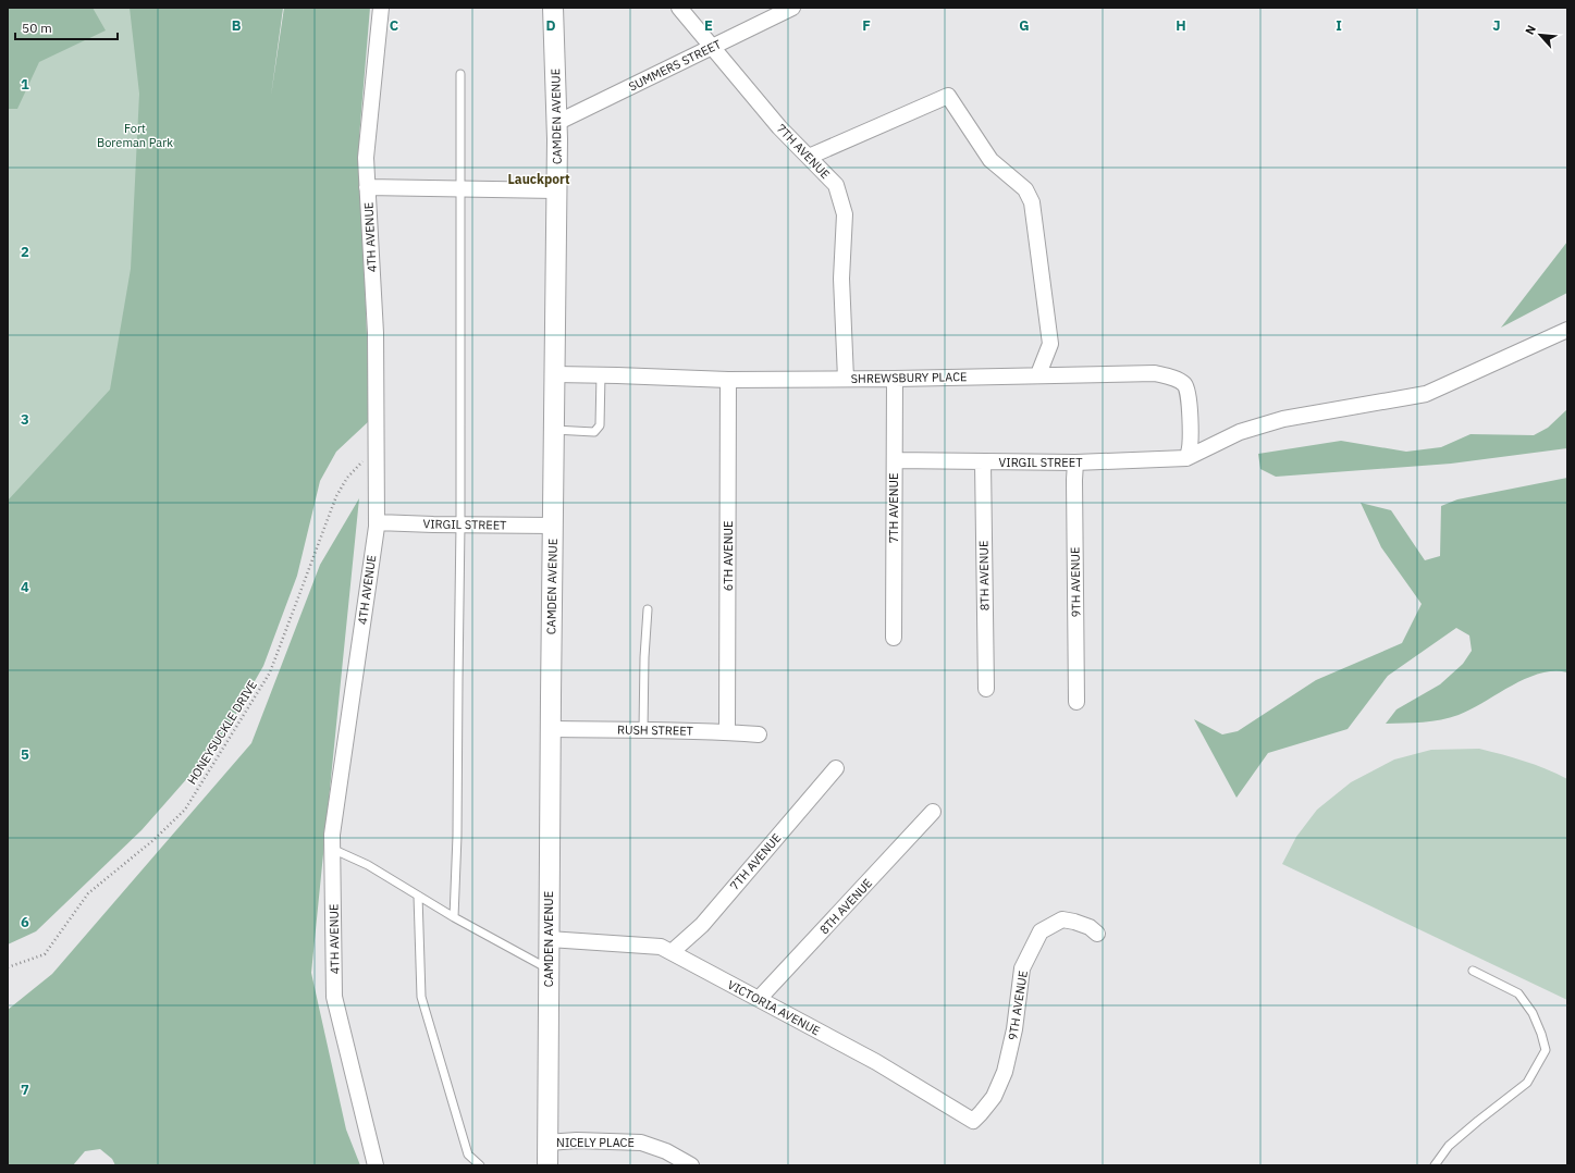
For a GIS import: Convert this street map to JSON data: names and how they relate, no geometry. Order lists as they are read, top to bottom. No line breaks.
{"streets":{"street":["SUMMERS STREET","CAMDEN AVENUE","7TH AVENUE","4TH AVENUE","SHREWSBURY PLACE","VIRGIL STREET","6TH AVENUE","8TH AVENUE","9TH AVENUE","RUSH STREET","VICTORIA AVENUE","NICELY PLACE"],"path":["HONEYSUCKLE DRIVE"]},"crossings":[["SUMMERS STREET","CAMDEN AVENUE"],["SUMMERS STREET","7TH AVENUE"],["CAMDEN AVENUE","SHREWSBURY PLACE"],["CAMDEN AVENUE","VIRGIL STREET"],["CAMDEN AVENUE","RUSH STREET"],["CAMDEN AVENUE","VICTORIA AVENUE"],["CAMDEN AVENUE","NICELY PLACE"],["7TH AVENUE","SHREWSBURY PLACE"],["7TH AVENUE","VIRGIL STREET"],["7TH AVENUE","VICTORIA AVENUE"],["4TH AVENUE","VIRGIL STREET"],["4TH AVENUE","HONEYSUCKLE DRIVE"],["SHREWSBURY PLACE","VIRGIL STREET"],["SHREWSBURY PLACE","6TH AVENUE"],["VIRGIL STREET","8TH AVENUE"],["VIRGIL STREET","9TH AVENUE"],["6TH AVENUE","RUSH STREET"],["8TH AVENUE","VICTORIA AVENUE"],["9TH AVENUE","VICTORIA AVENUE"]],"districts":["Lauckport"],"parks":["Fort Boreman Park"],"scale_bar":"50 m","north":"top left","grid":{"columns":["B","C","D","E","F","G","H","I","J"],"rows":["1","2","3","4","5","6","7"]}}
